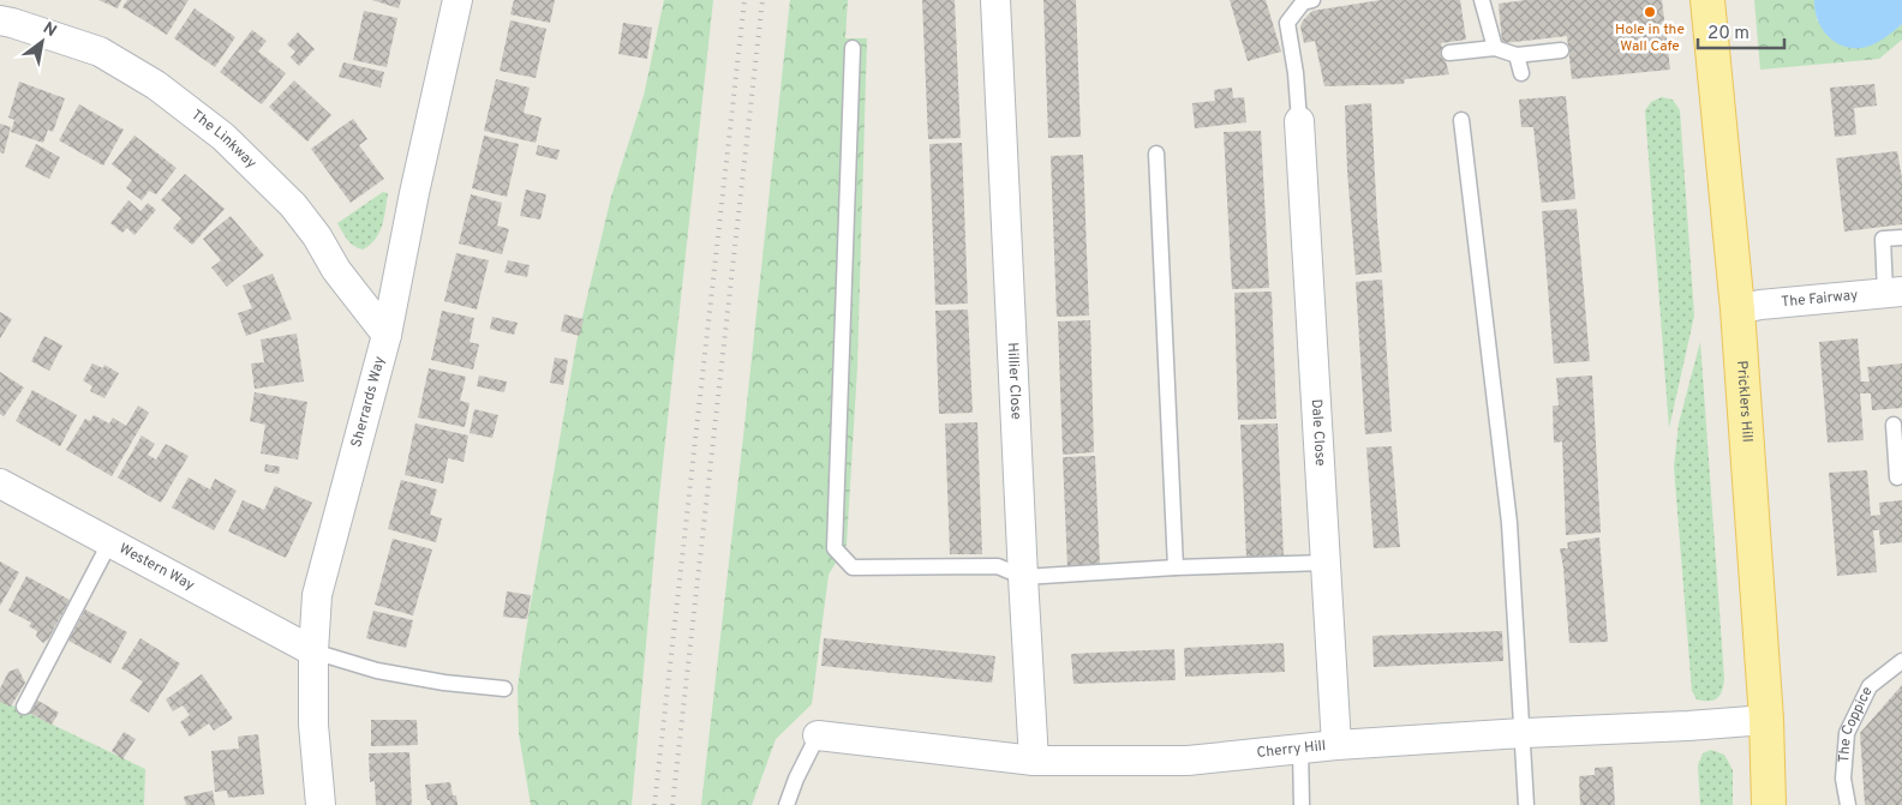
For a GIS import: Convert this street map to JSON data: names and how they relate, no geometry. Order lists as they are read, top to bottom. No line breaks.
{"streets":{"main road":["Pricklers Hill"],"street":["The Linkway","The Fairway","Hillier Close","Sherrards Way","Dale Close","Western Way","Cherry Hill"],"lane":["The Coppice"]},"crossings":[["The Linkway","Sherrards Way"],["The Fairway","Pricklers Hill"],["Hillier Close","Cherry Hill"],["Sherrards Way","Western Way"],["Pricklers Hill","Cherry Hill"],["Dale Close","Cherry Hill"]],"places":["Hole in the Wall Cafe"],"scale_bar":"20 m","north":"top right"}
